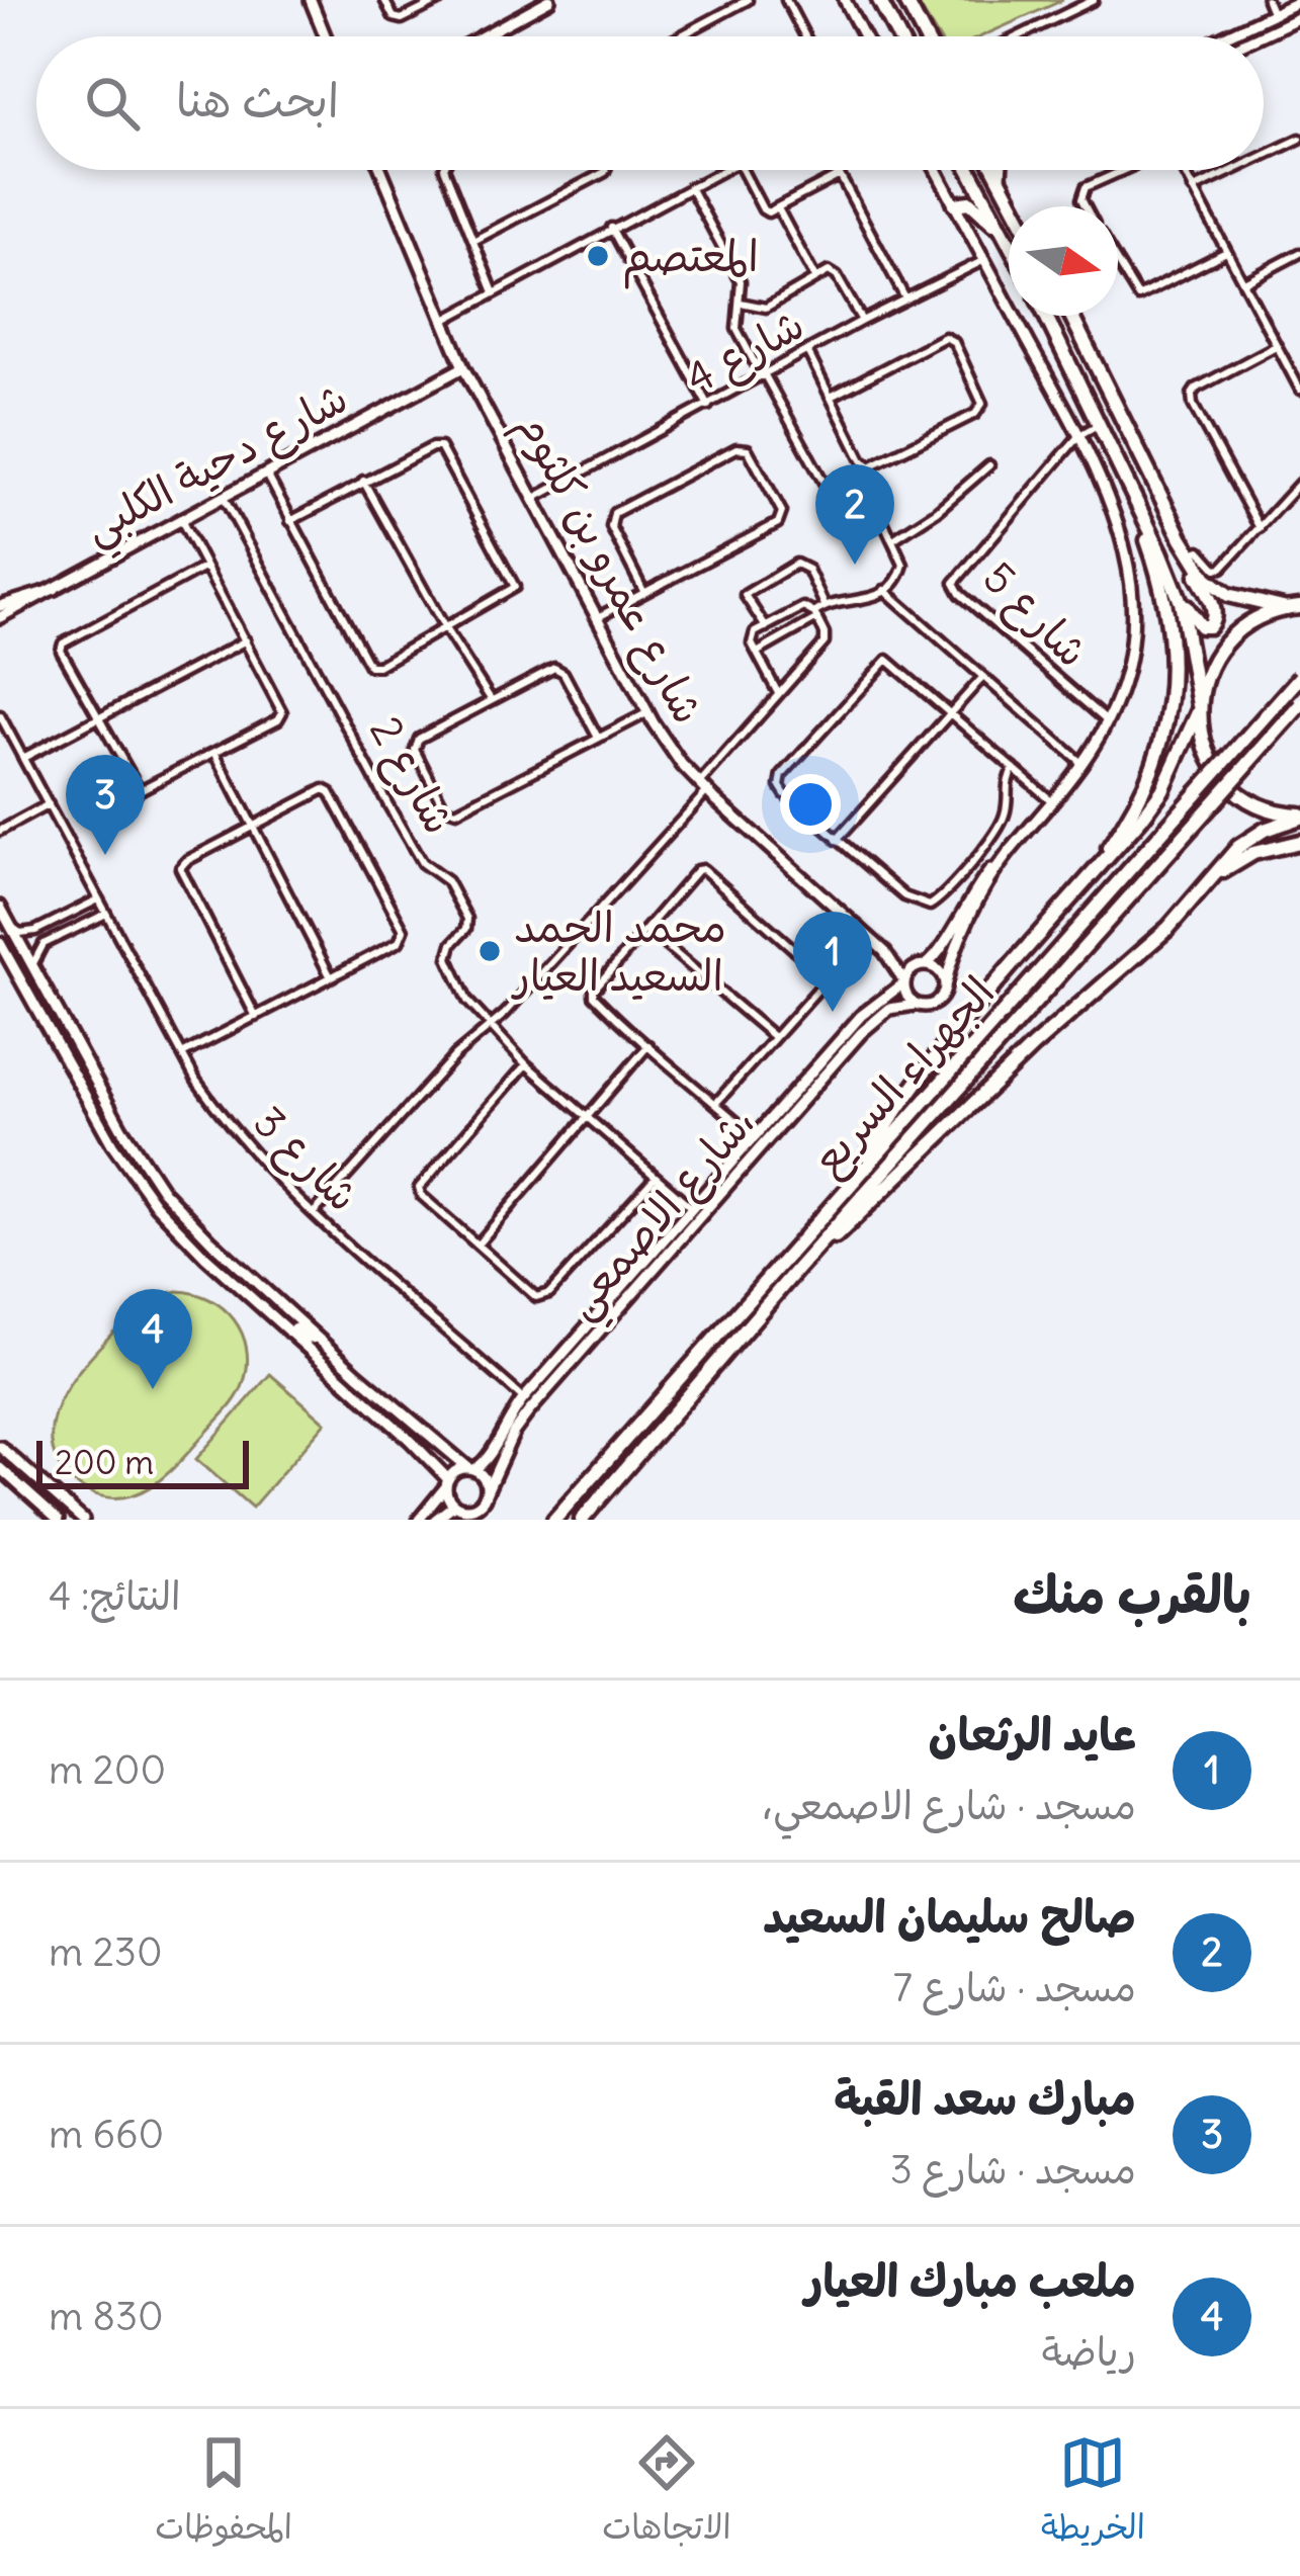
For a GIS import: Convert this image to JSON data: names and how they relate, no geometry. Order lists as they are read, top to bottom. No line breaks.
{"streets":{"highway":["الجهراء السريع"],"street":["شارع 4","شارع دحية الكلبي","شارع عمرو بن كلثوم","شارع 5","شارع 2","شارع 3","شارع الاصمعي،"]},"crossings":[["شارع 4","شارع عمرو بن كلثوم"],["شارع دحية الكلبي","شارع عمرو بن كلثوم"],["شارع دحية الكلبي","شارع 2"],["شارع عمرو بن كلثوم","شارع الاصمعي،"],["شارع 2","شارع الاصمعي،"],["شارع 3","شارع الاصمعي،"]],"places":["المعتصم","محمد الحمد السعيد العيار"],"scale_bar":"200 m","north":"right","page":{"search":"ابحث هنا","pins":["2","3","1","4"],"scale":"200 m","heading":["بالقرب منك","النتائج: 4"],"list":[{"mark":"1","name":"عايد الرثعان","note":"مسجد · شارع الاصمعي،","value":"200 m"},{"mark":"2","name":"صالح سليمان السعيد","note":"مسجد · شارع 7","value":"230 m"},{"mark":"3","name":"مبارك سعد القبة","note":"مسجد · شارع 3","value":"660 m"},{"mark":"4","name":"ملعب مبارك العيار","note":"رياضة","value":"830 m"}],"nav":["الخريطة","الاتجاهات","المحفوظات"]}}
